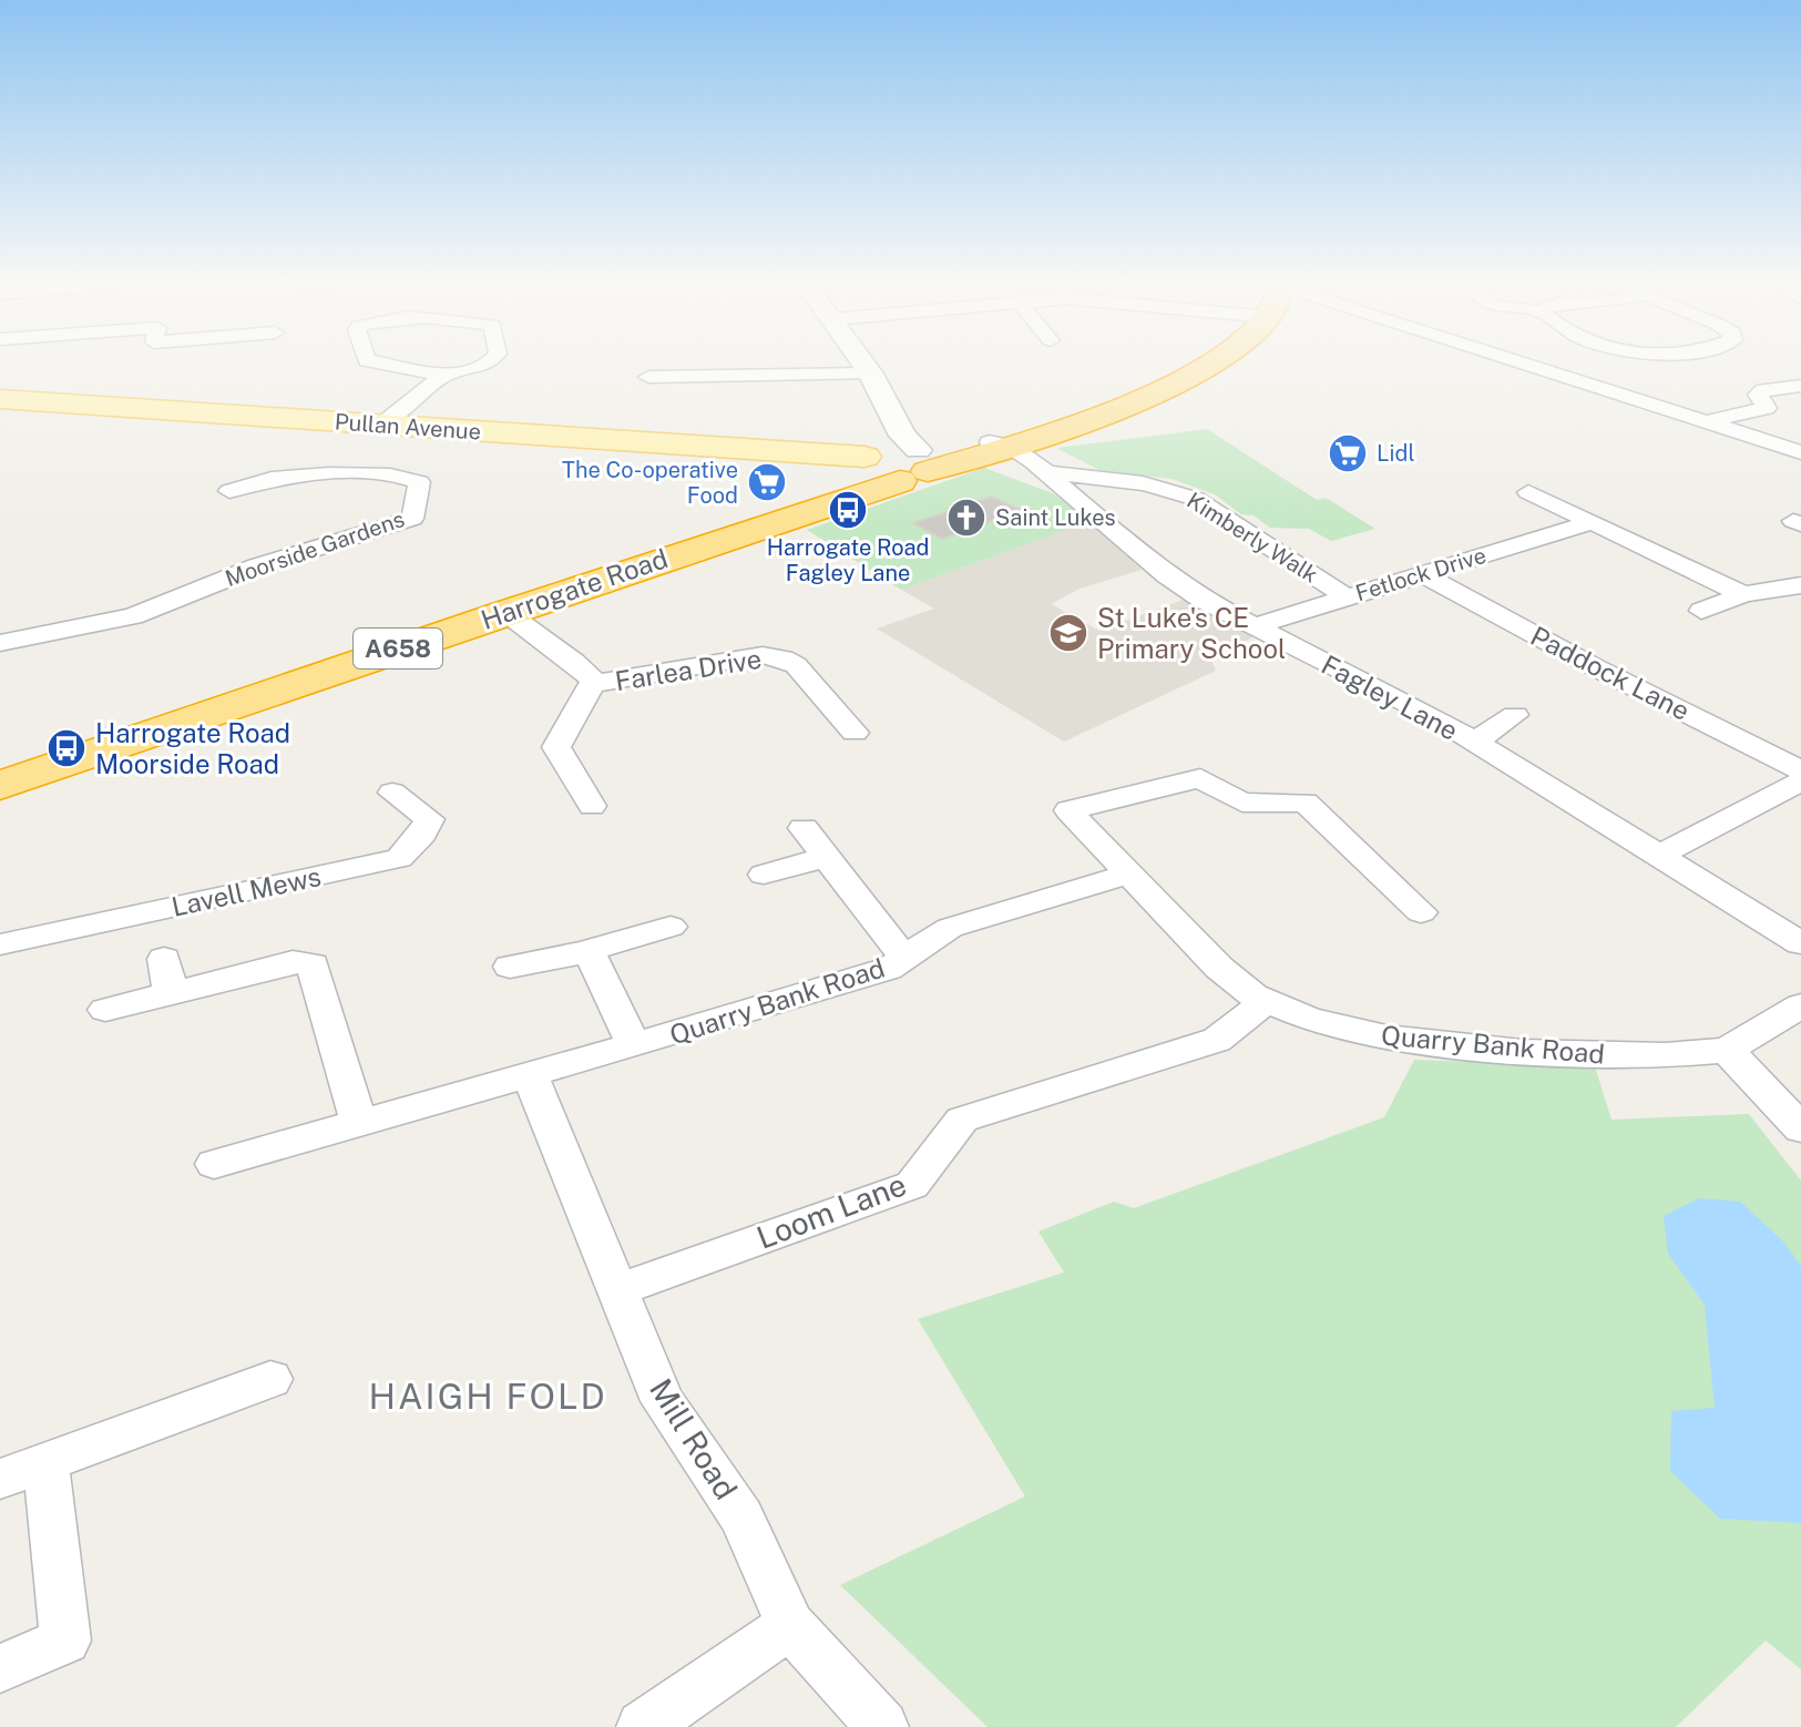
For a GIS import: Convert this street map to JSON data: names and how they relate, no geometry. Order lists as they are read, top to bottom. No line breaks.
{"streets":{"highway":["Harrogate Road","A658"],"main road":["Pullan Avenue"],"street":["Kimberly Walk","Moorside Gardens","Fetlock Drive","Farlea Drive","Paddock Lane","Fagley Lane","Lavell Mews","Quarry Bank Road","Loom Lane","Mill Road"]},"crossings":[["Pullan Avenue","A658"],["Kimberly Walk","Fetlock Drive"],["Kimberly Walk","A658"],["Kimberly Walk","Fagley Lane"],["Fetlock Drive","Paddock Lane"],["Fetlock Drive","Fagley Lane"],["Harrogate Road","A658"],["Harrogate Road","Farlea Drive"],["Quarry Bank Road","Loom Lane"],["Quarry Bank Road","Mill Road"],["Loom Lane","Mill Road"]],"districts":["HAIGH FOLD"],"places":{"supermarket":["Lidl","The Co-operative Food"],"bus stop":["Harrogate Road Fagley Lane","Harrogate Road Moorside Road"],"church":["Saint Lukes"],"school or university":["St Luke's CE Primary School"]}}
